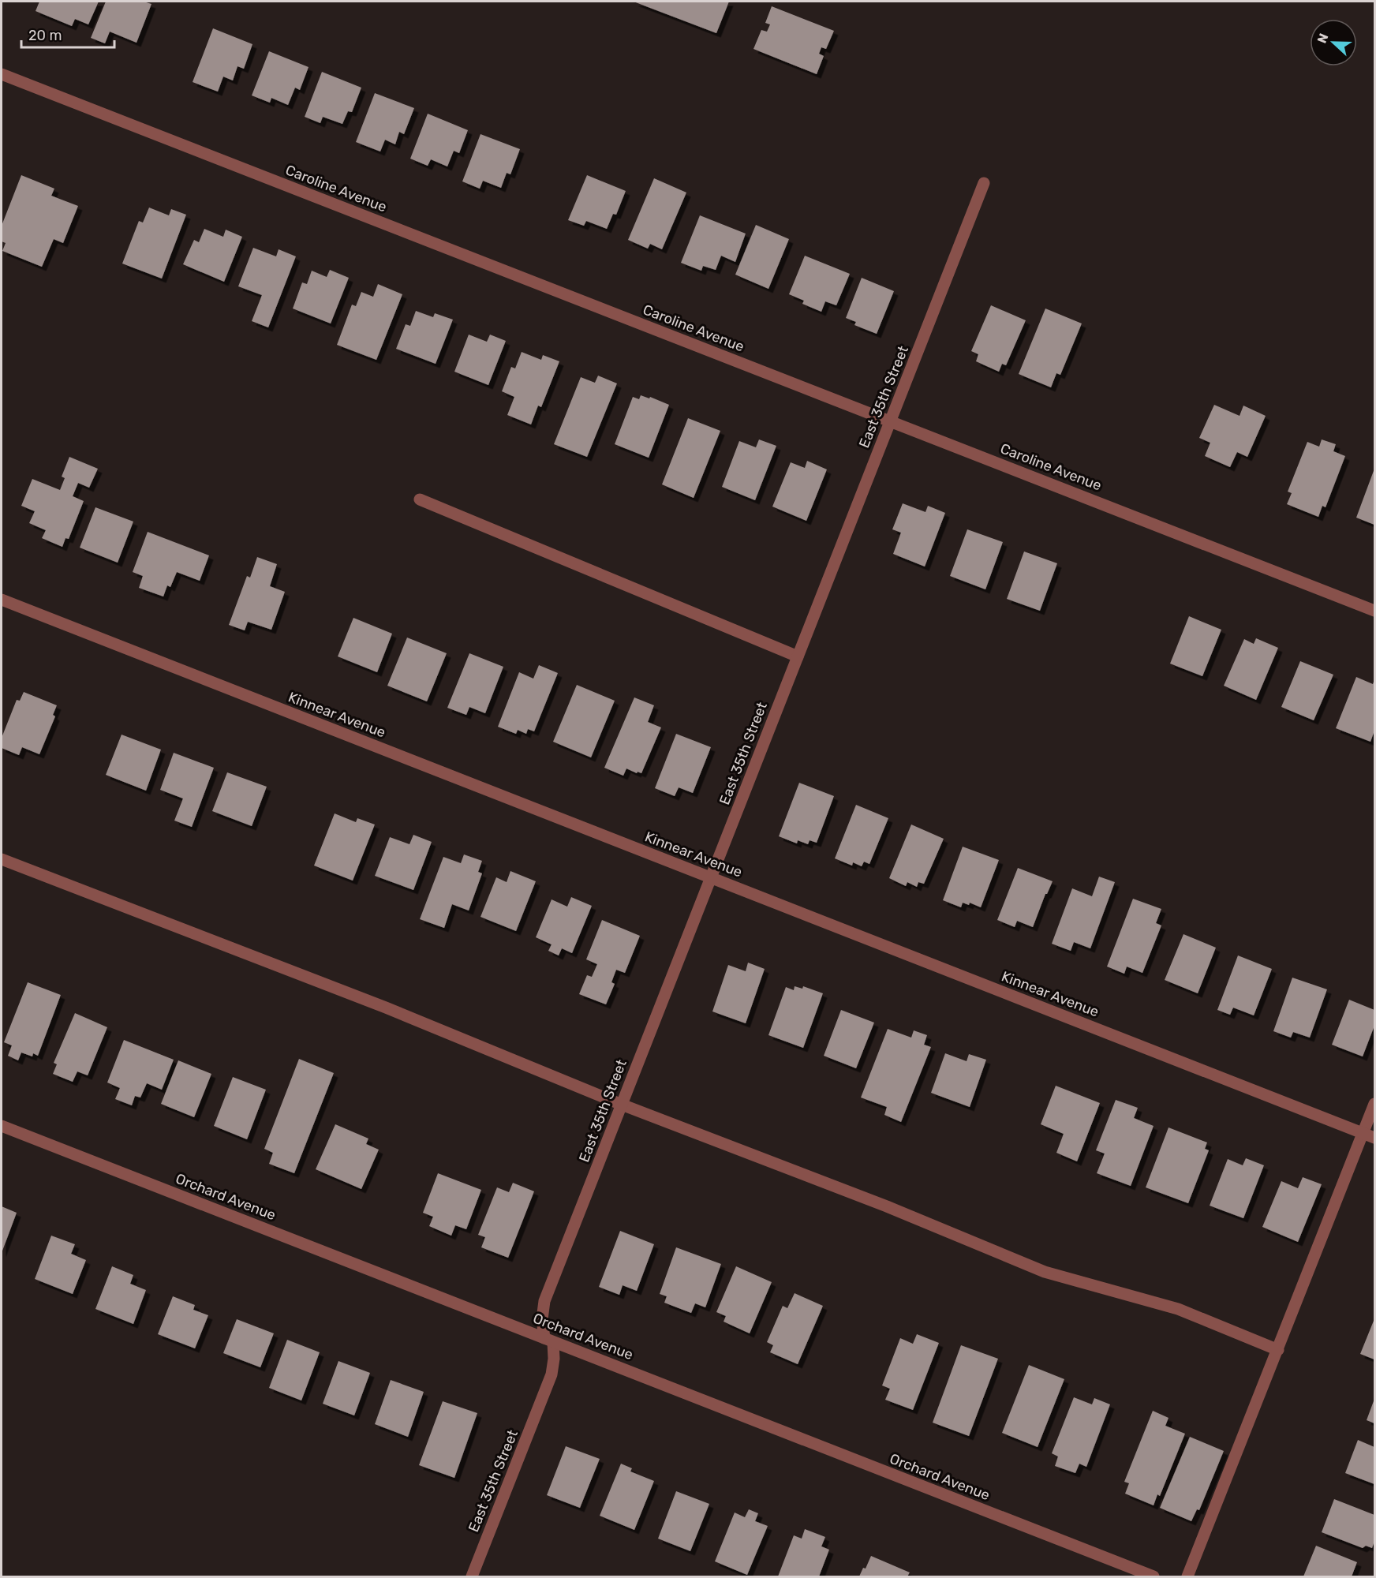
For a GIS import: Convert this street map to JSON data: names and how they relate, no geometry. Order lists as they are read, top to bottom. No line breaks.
{"streets":{"street":["Caroline Avenue","East 35th Street","Kinnear Avenue","Orchard Avenue"]},"crossings":[["Caroline Avenue","East 35th Street"],["East 35th Street","Kinnear Avenue"],["East 35th Street","Orchard Avenue"]],"scale_bar":"20 m","north":"left"}
